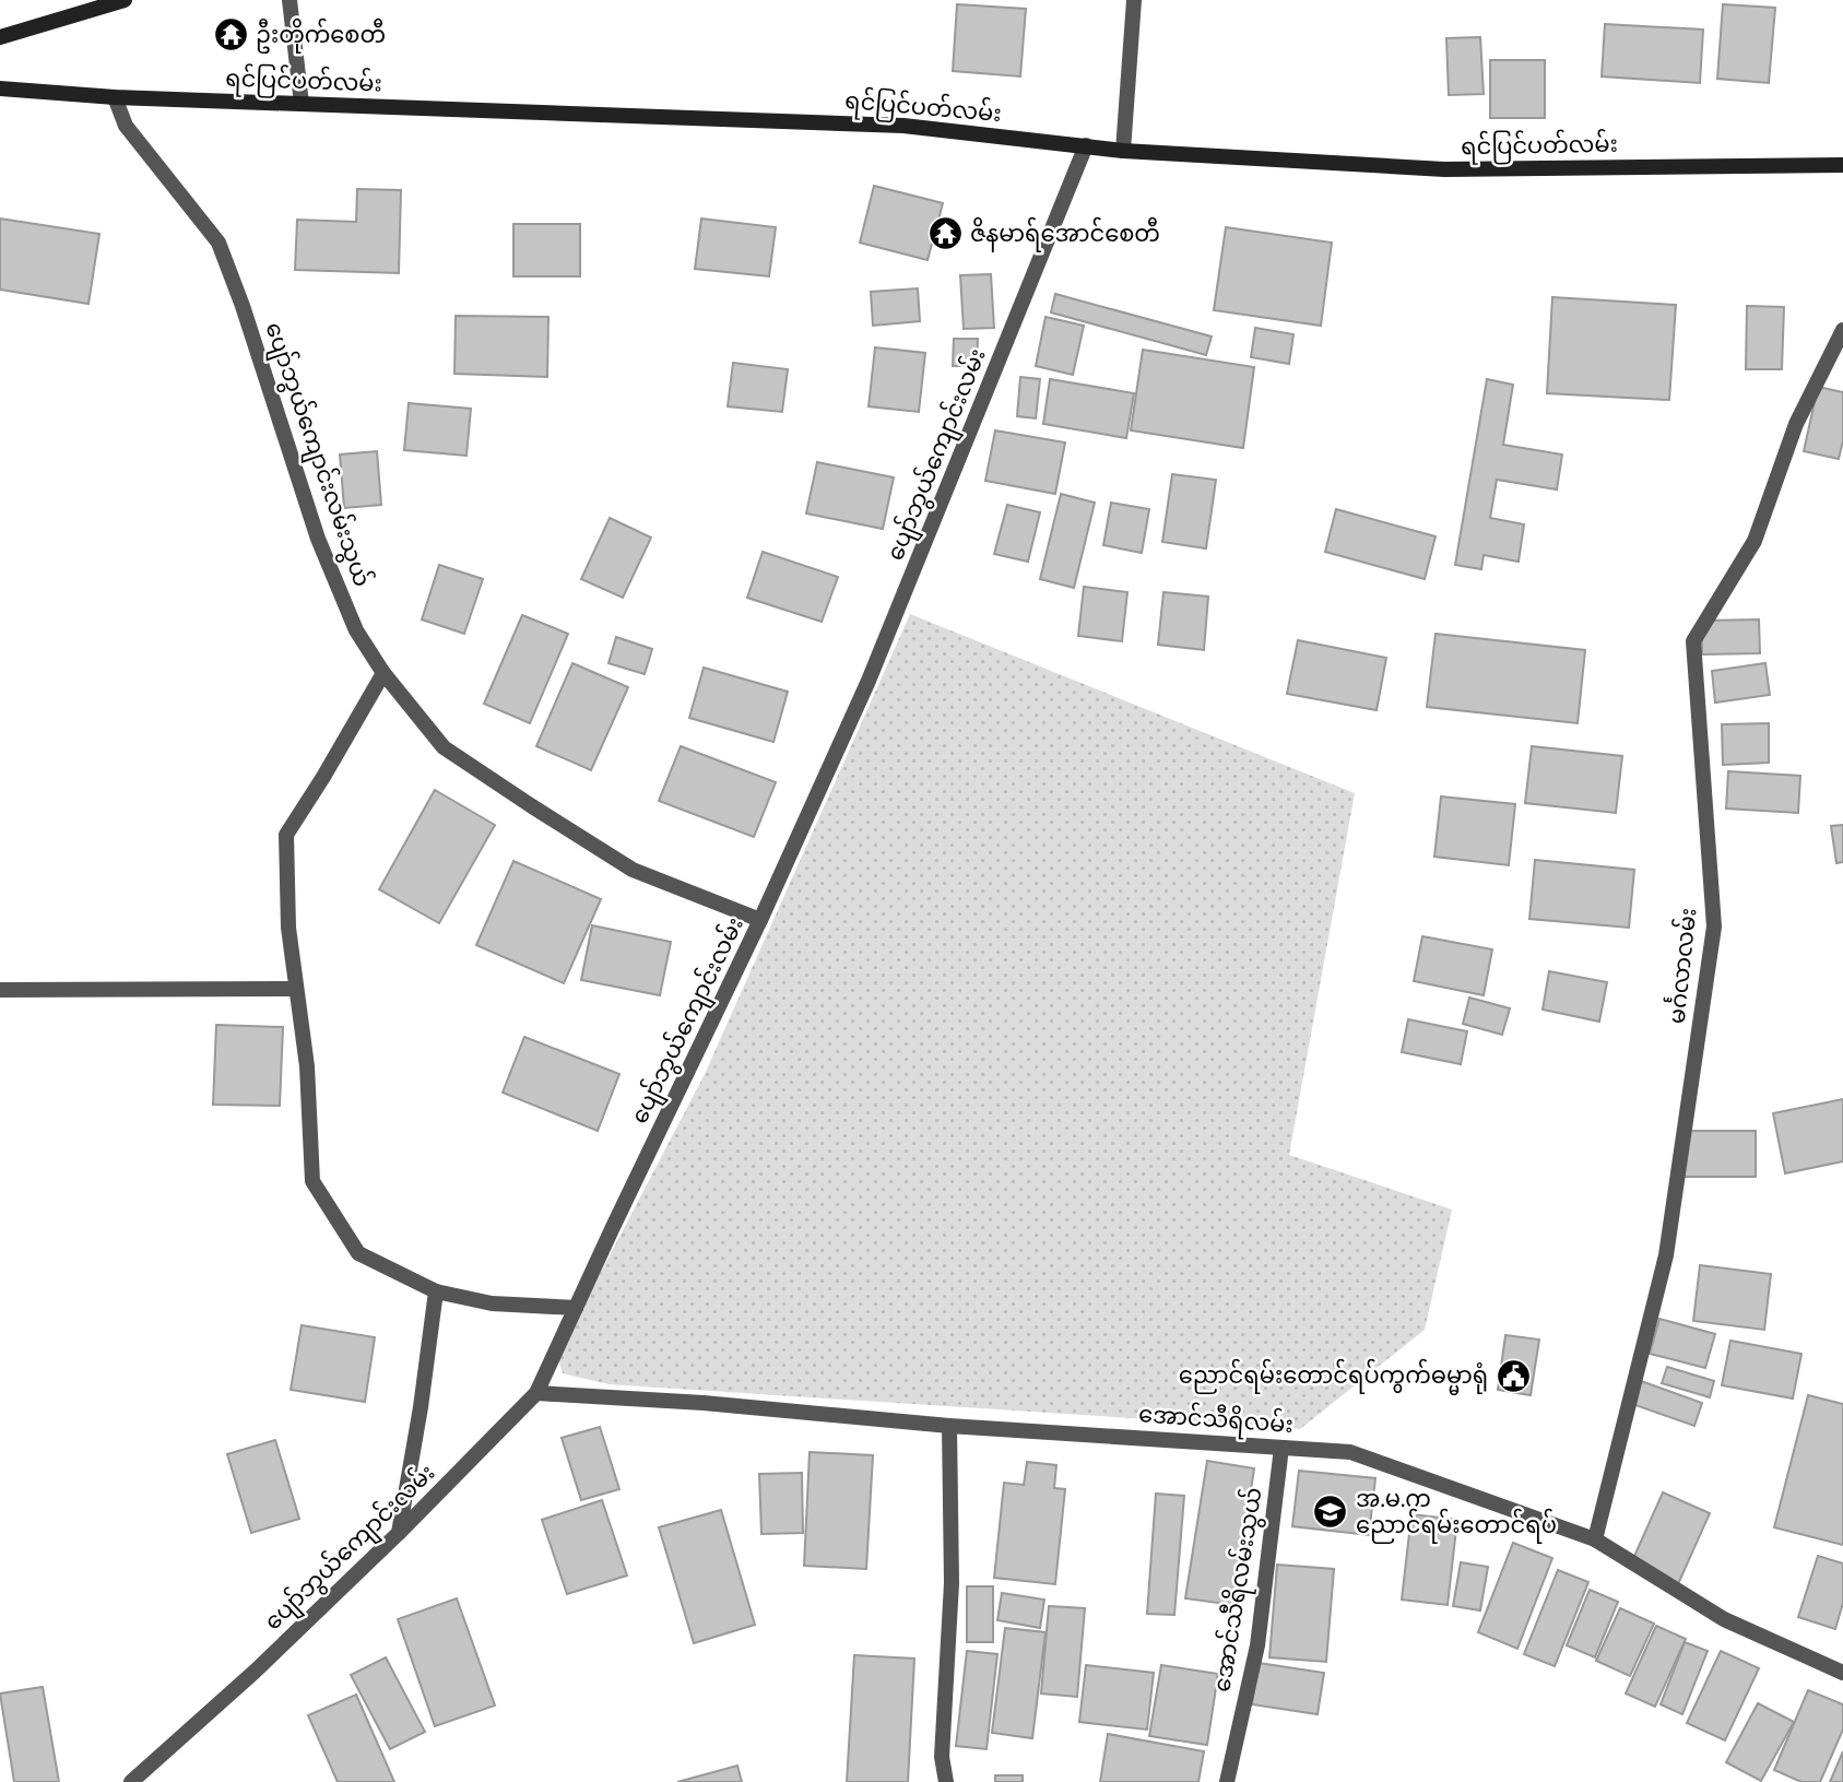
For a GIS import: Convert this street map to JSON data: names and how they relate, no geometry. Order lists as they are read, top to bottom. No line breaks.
{"streets":{"street":["ရင်ပြင်ပတ်လမ်း","ပျော်ဘွယ်ကျောင်းလမ်းသွယ်","ပျော်ဘွယ်ကျောင်းလမ်း","မင်္ဂလာလမ်း","အောင်သီရိလမ်း","အောင်သီရိလမ်းသွယ်"]},"crossings":[["ရင်ပြင်ပတ်လမ်း","ပျော်ဘွယ်ကျောင်းလမ်းသွယ်"],["ရင်ပြင်ပတ်လမ်း","ပျော်ဘွယ်ကျောင်းလမ်း"],["ပျော်ဘွယ်ကျောင်းလမ်းသွယ်","ပျော်ဘွယ်ကျောင်းလမ်း"],["ပျော်ဘွယ်ကျောင်းလမ်း","အောင်သီရိလမ်း"],["မင်္ဂလာလမ်း","အောင်သီရိလမ်း"],["အောင်သီရိလမ်း","အောင်သီရိလမ်းသွယ်"]],"places":{"temple":["ဦးတိုက်စေတီ","ဇိနမာရ်အောင်စေတီ"],"public building":["ညောင်ရမ်းတောင်ရပ်ကွက်ဓမ္မာရုံ"],"school or university":["အ.မ.က ညောင်ရမ်းတောင်ရပ်"]}}
